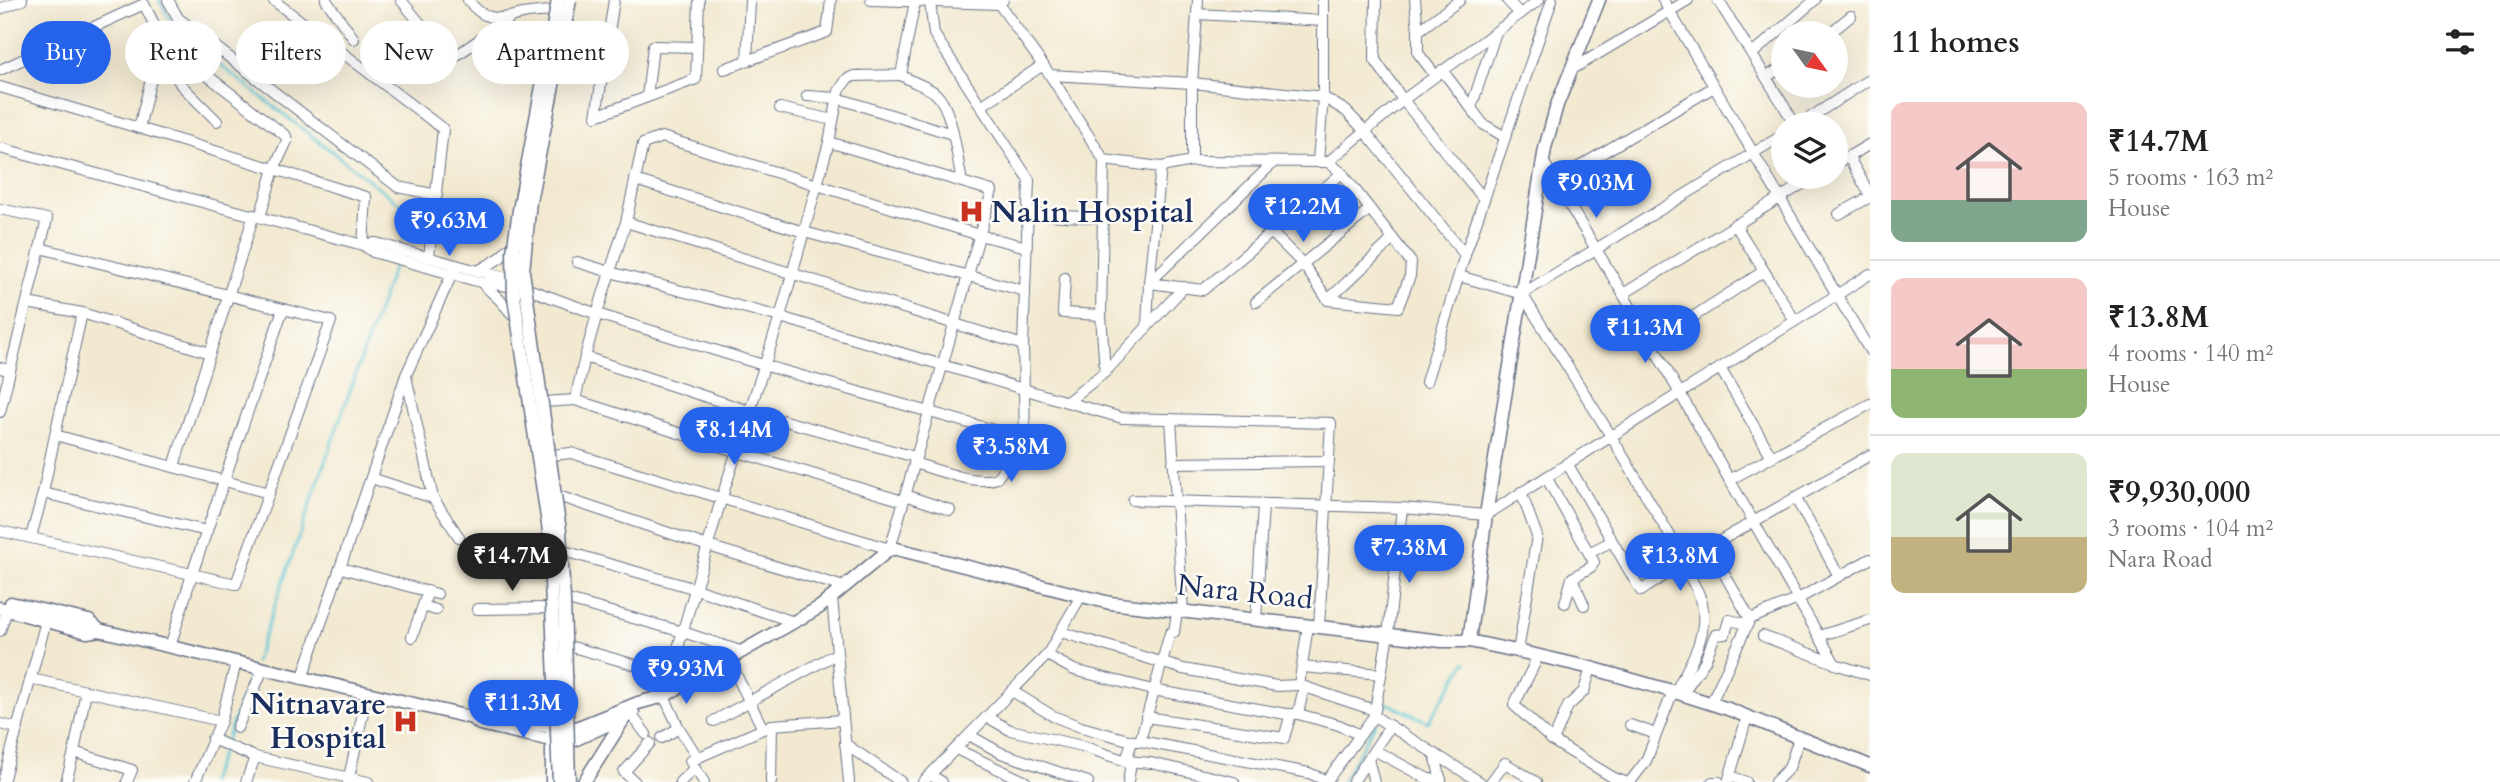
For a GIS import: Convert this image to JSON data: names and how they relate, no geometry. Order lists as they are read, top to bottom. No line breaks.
{"streets":{"main road":["Nara Road"]},"places":{"hospital":["Nalin Hospital","Nitnavare Hospital"]},"north":"bottom right","page":{"heading":"11 homes","chip":["Buy","Rent","Filters","New","Apartment"],"list":[{"name":"₹14.7M","note":"5 rooms · 163 m² · House"},{"name":"₹13.8M","note":"4 rooms · 140 m² · House"},{"name":"₹9,930,000","note":"3 rooms · 104 m² · Nara Road"}],"price":["₹9.03M","₹12.2M","₹9.63M","₹11.3M","₹8.14M","₹3.58M","₹7.38M","₹14.7M","₹13.8M","₹9.93M","₹11.3M"]}}
